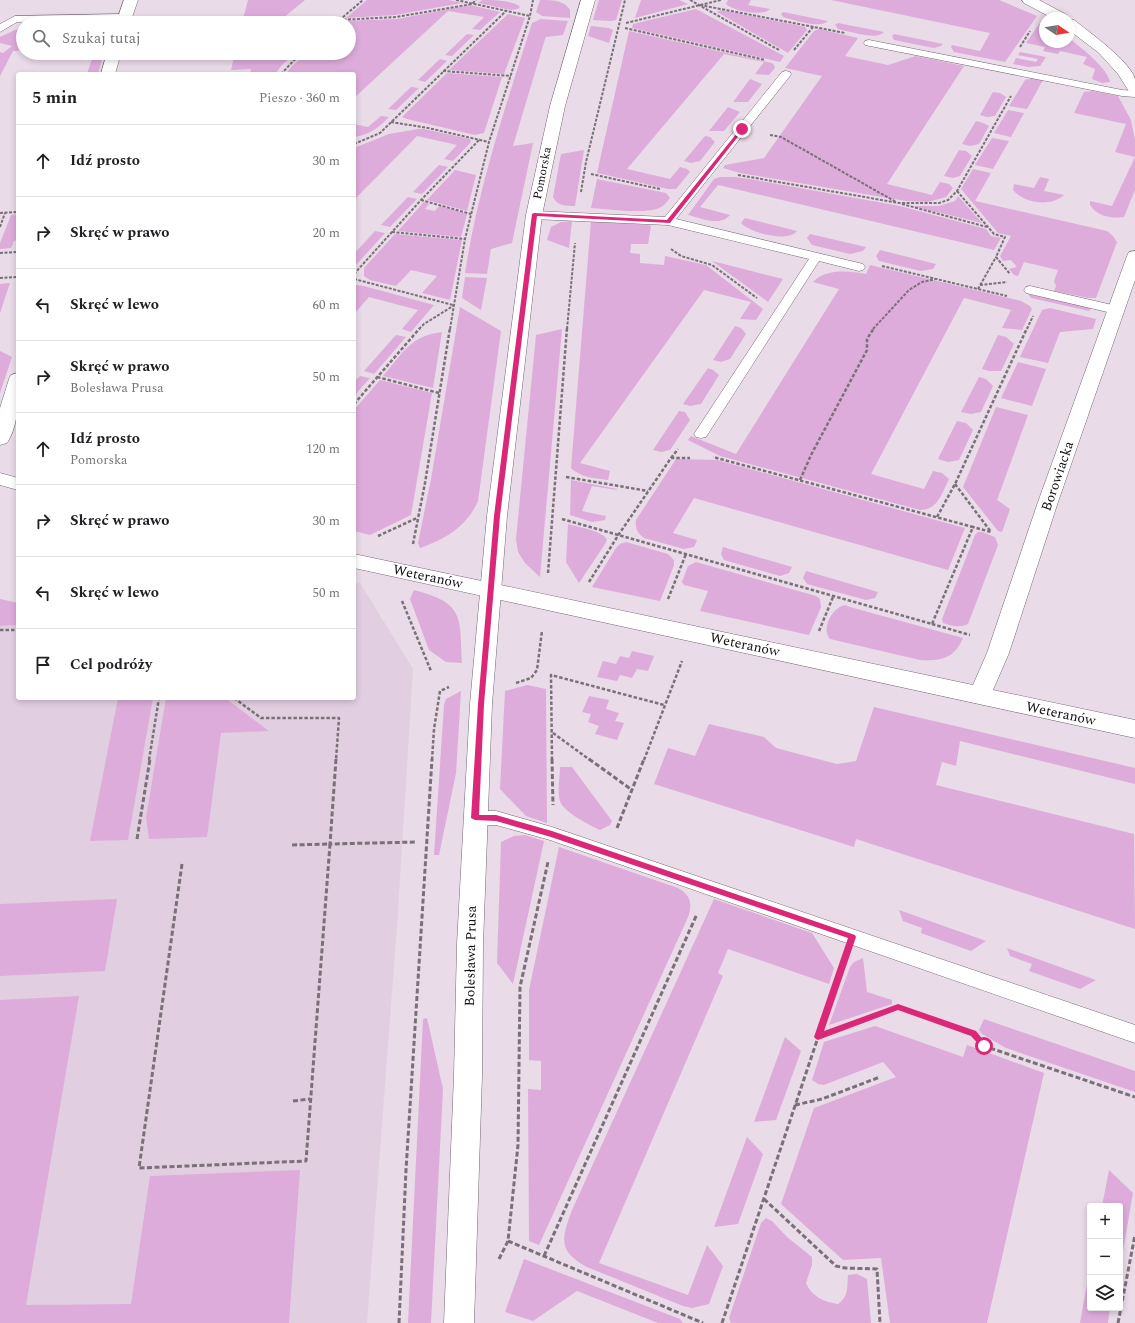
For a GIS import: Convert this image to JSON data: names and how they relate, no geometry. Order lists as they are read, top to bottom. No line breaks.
{"streets":{"street":["Pomorska","Borowiacka","Weteranów","Bolesława Prusa"]},"crossings":[["Pomorska","Weteranów"],["Pomorska","Bolesława Prusa"],["Borowiacka","Weteranów"],["Weteranów","Bolesława Prusa"]],"north":"right","page":{"search":"Szukaj tutaj","heading":["5 min","Pieszo · 360 m"],"list":[["Idź prosto","30 m"],["Skręć w prawo","20 m"],["Skręć w lewo","60 m"],["Skręć w prawo","Bolesława Prusa","50 m"],["Idź prosto","Pomorska","120 m"],["Skręć w prawo","30 m"],["Skręć w lewo","50 m"],"Cel podróży"],"map_buttons":["+","−"]}}
